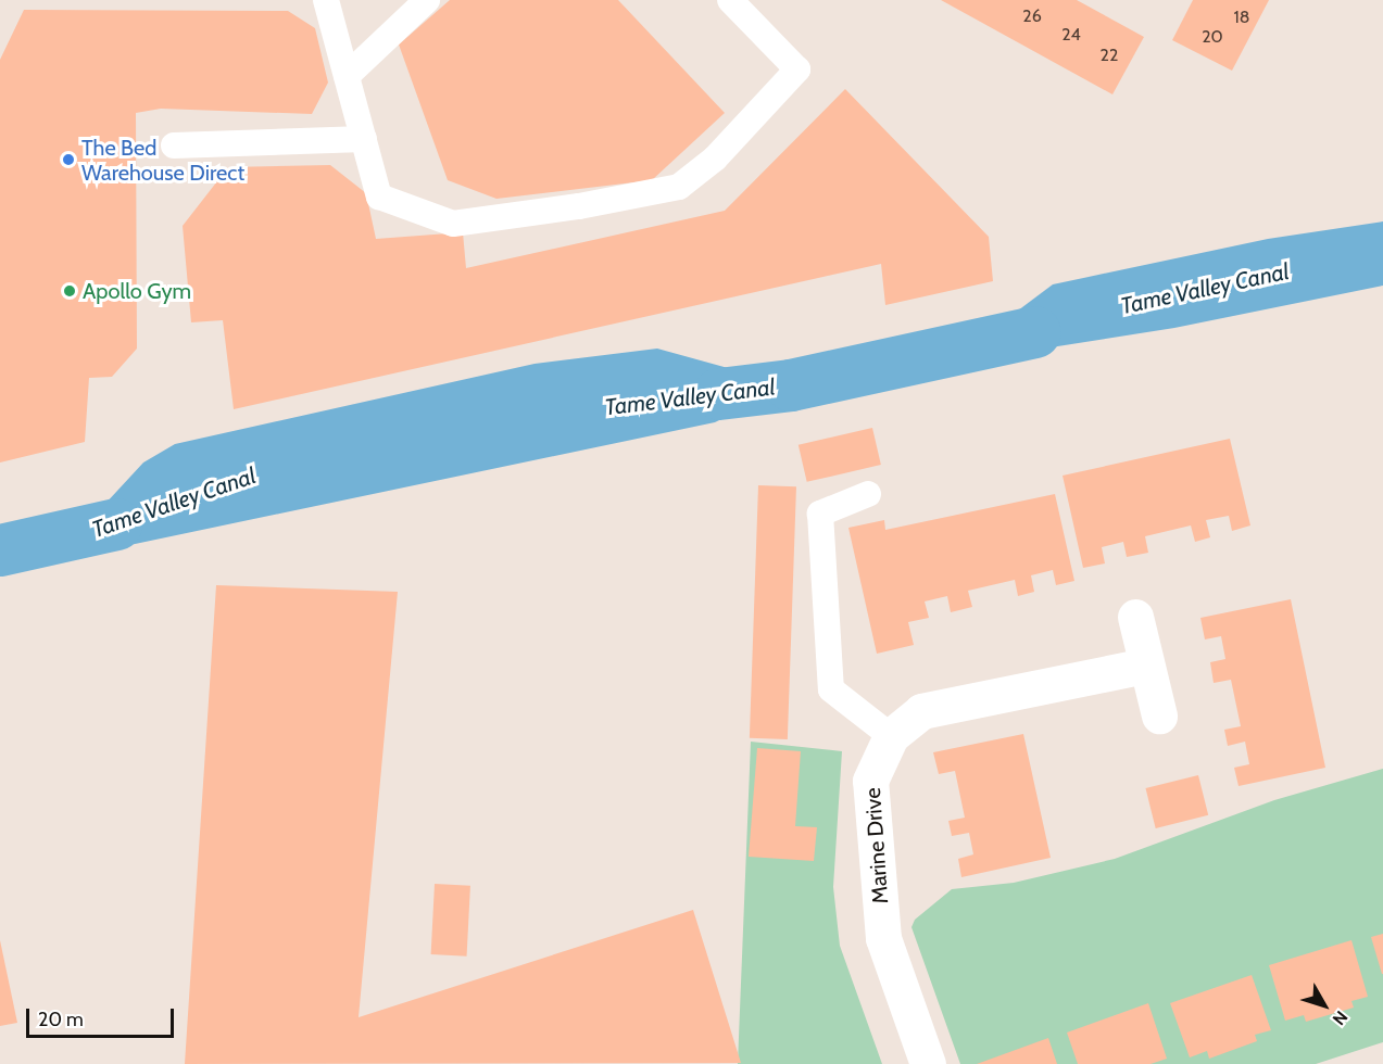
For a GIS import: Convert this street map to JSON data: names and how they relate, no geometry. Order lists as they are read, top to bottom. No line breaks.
{"streets":{"street":["Marine Drive"]},"water":["Tame Valley Canal"],"places":["The Bed Warehouse Direct","Apollo Gym"],"house_numbers":["26","18","24","20","22"],"scale_bar":"20 m","north":"bottom right"}
